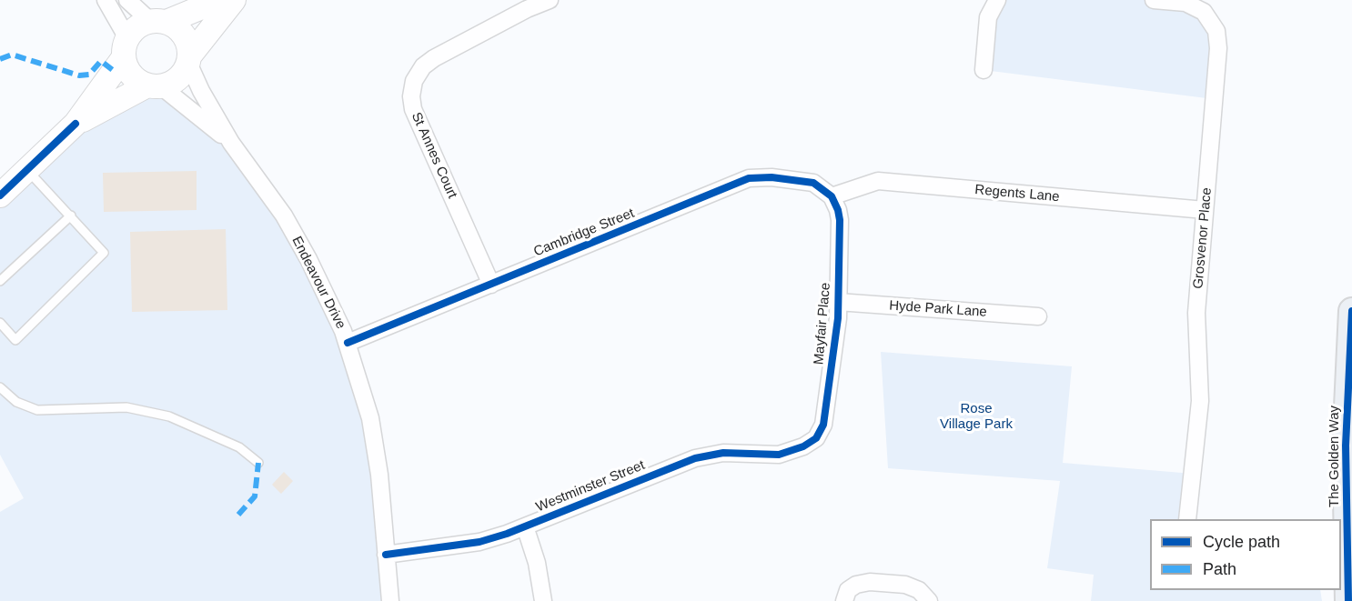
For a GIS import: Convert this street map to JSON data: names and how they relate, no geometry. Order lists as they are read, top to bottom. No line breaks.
{"streets":{"main road":["The Golden Way"],"street":["St Annes Court","Regents Lane","Cambridge Street","Grosvenor Place","Endeavour Drive","Hyde Park Lane","Mayfair Place","Westminster Street"]},"crossings":[["St Annes Court","Cambridge Street"],["Regents Lane","Cambridge Street"],["Regents Lane","Grosvenor Place"],["Regents Lane","Mayfair Place"],["Cambridge Street","Endeavour Drive"],["Cambridge Street","Mayfair Place"],["Endeavour Drive","Westminster Street"],["Hyde Park Lane","Mayfair Place"],["Mayfair Place","Westminster Street"]],"parks":["Rose Village Park"],"legend":["Cycle path","Path"]}
